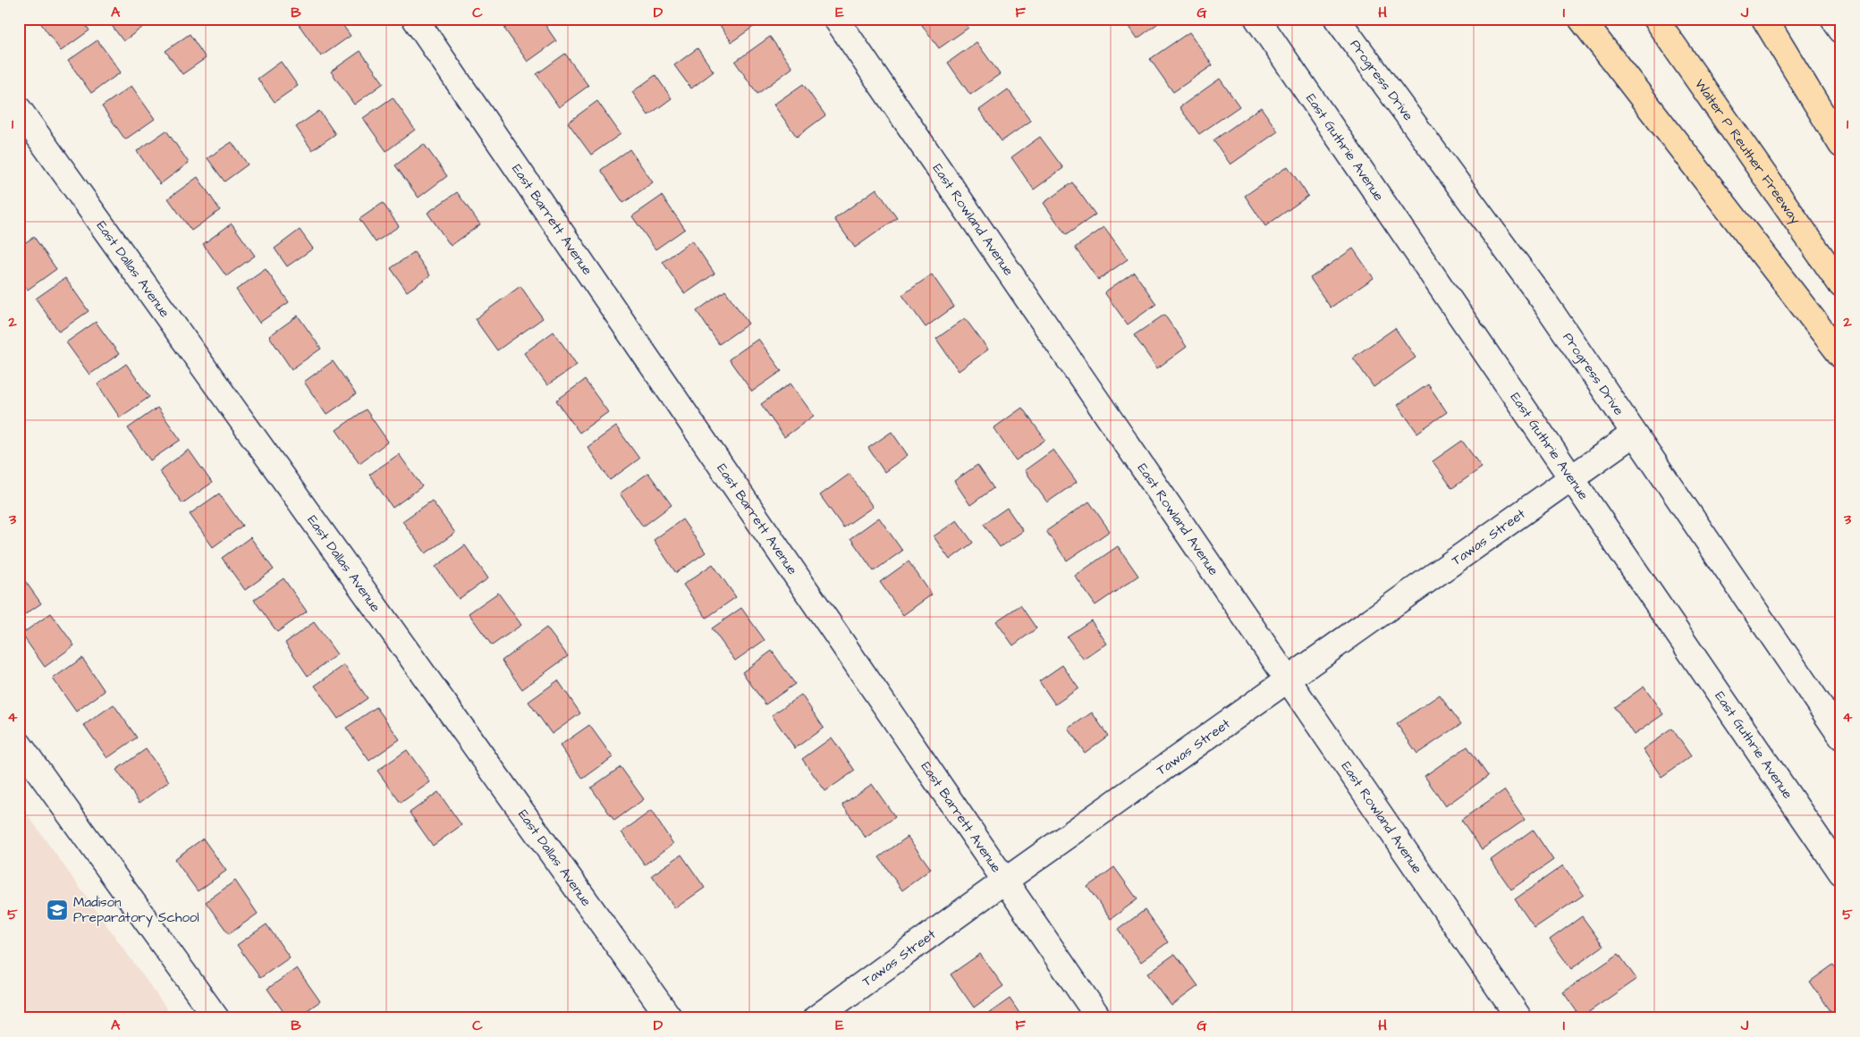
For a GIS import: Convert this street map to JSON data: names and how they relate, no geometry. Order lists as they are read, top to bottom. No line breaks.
{"streets":{"highway":["Walter P Reuther Freeway"],"street":["Progress Drive","East Guthrie Avenue","East Barrett Avenue","East Rowland Avenue","East Dallas Avenue","Tawas Street"]},"crossings":[["Progress Drive","Tawas Street"],["East Guthrie Avenue","Tawas Street"],["East Barrett Avenue","Tawas Street"],["East Rowland Avenue","Tawas Street"]],"places":{"school or university":["Madison Preparatory School"]},"grid":{"columns":["A","B","C","D","E","F","G","H","I","J"],"rows":["1","2","3","4","5"]}}
